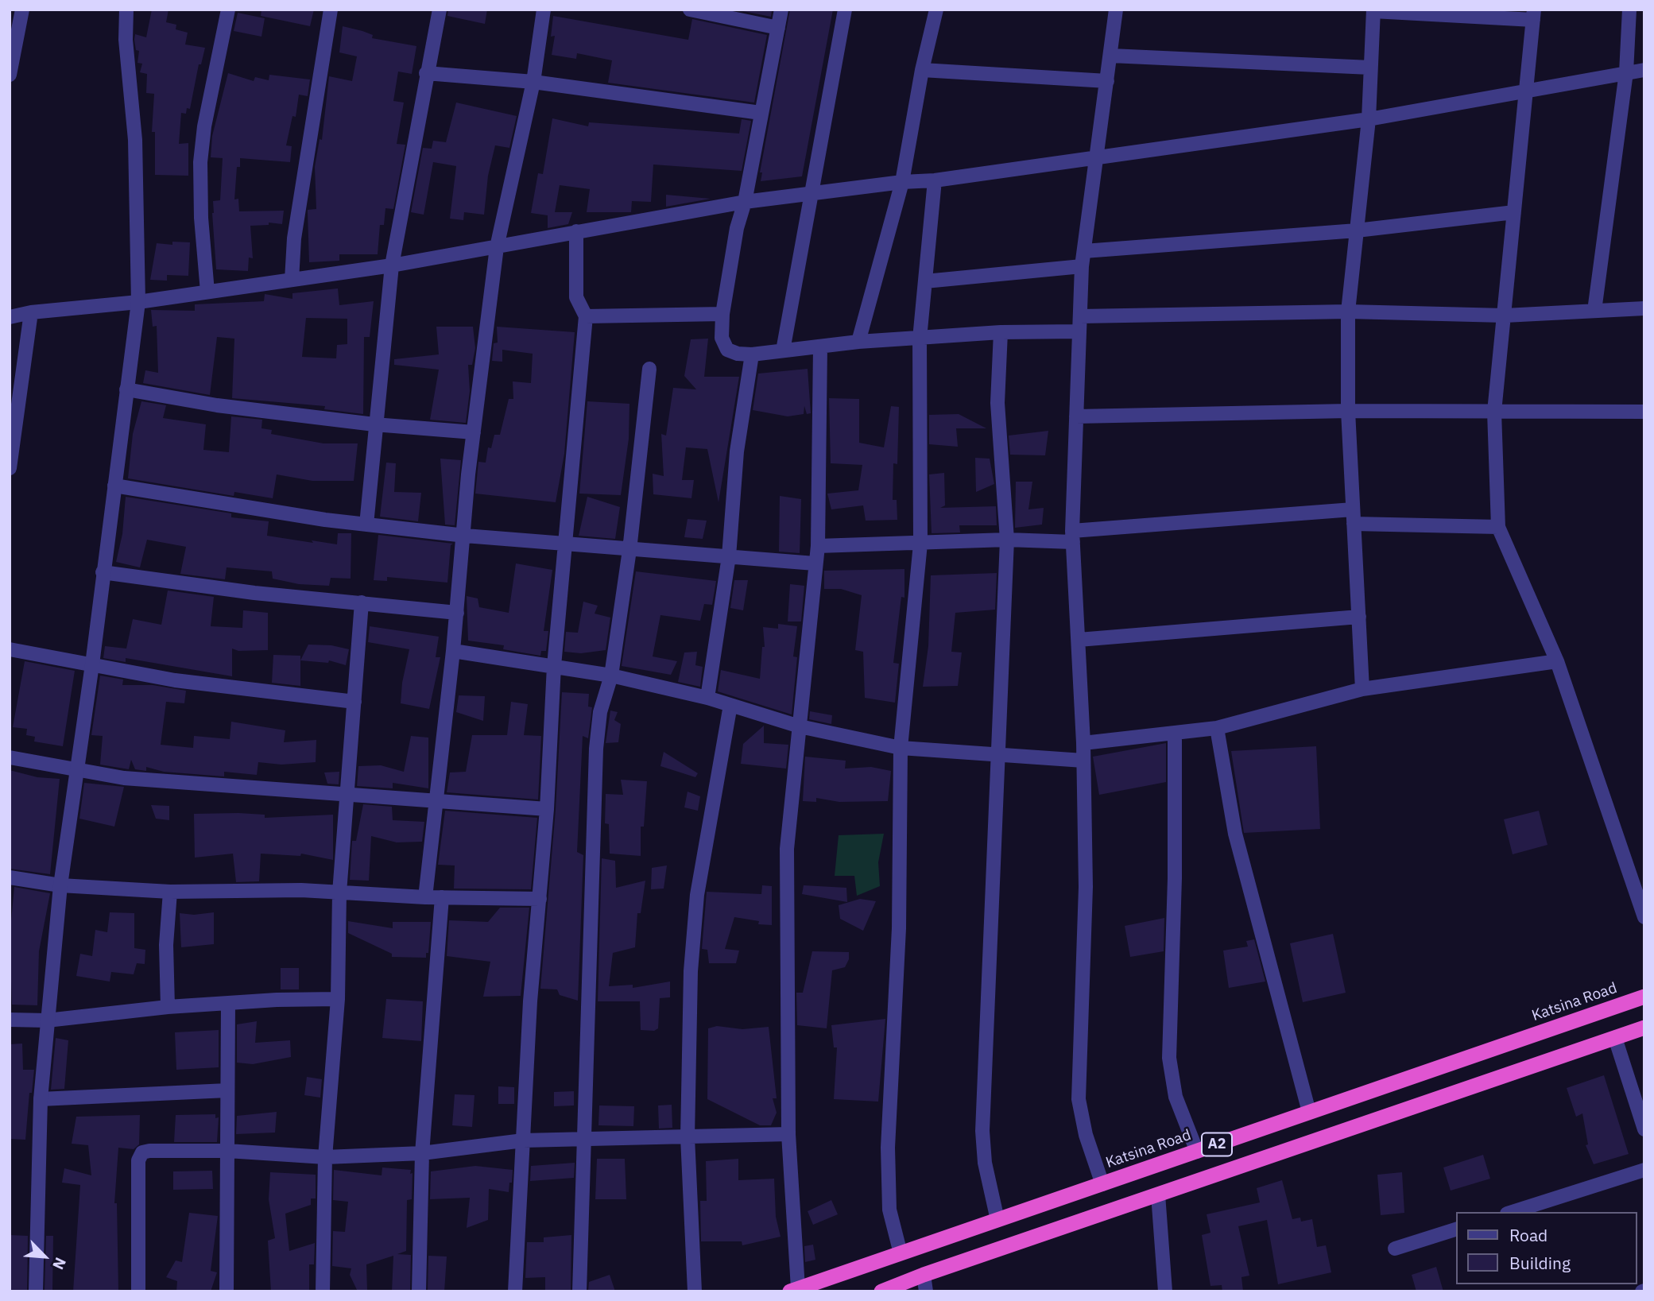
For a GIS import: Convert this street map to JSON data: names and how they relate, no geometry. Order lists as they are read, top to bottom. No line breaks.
{"streets":{"highway":["Katsina Road","A2"]},"legend":["Road","Building"],"north":"bottom right"}
